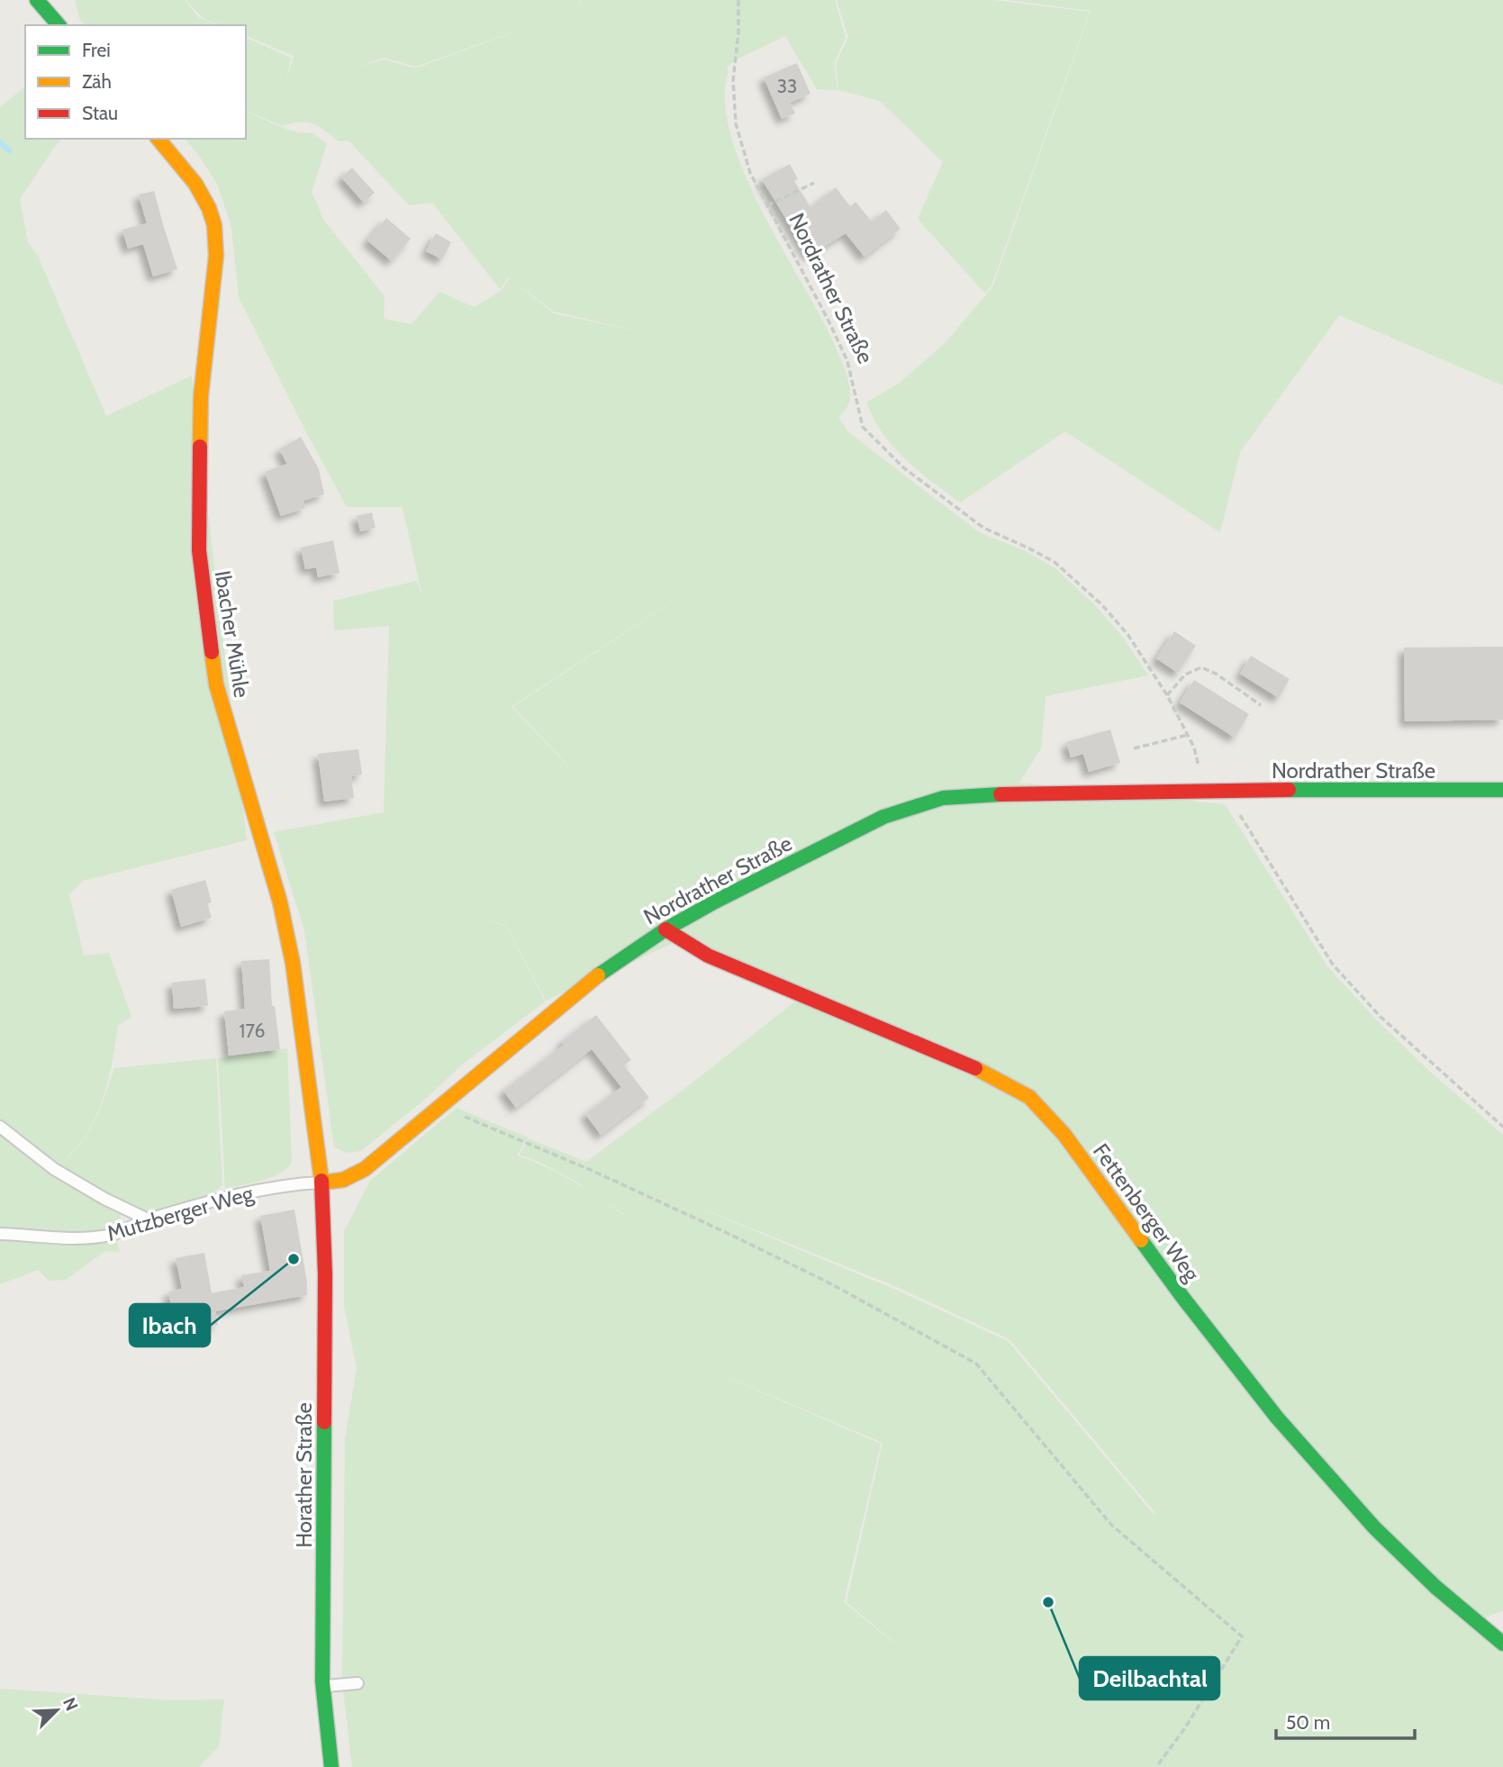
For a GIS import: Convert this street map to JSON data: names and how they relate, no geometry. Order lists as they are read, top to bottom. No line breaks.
{"streets":{"main road":["Nordrather Straße","Ibacher Mühle","Fettenberger Weg","Horather Straße"],"lane":["Mutzberger Weg"]},"crossings":[["Nordrather Straße","Ibacher Mühle"],["Nordrather Straße","Fettenberger Weg"],["Nordrather Straße","Mutzberger Weg"],["Nordrather Straße","Horather Straße"],["Ibacher Mühle","Mutzberger Weg"],["Ibacher Mühle","Horather Straße"],["Mutzberger Weg","Horather Straße"]],"places":["Ibach","Deilbachtal"],"house_numbers":["33","176"],"legend":["Frei","Zäh","Stau"],"scale_bar":"50 m","north":"top right"}
